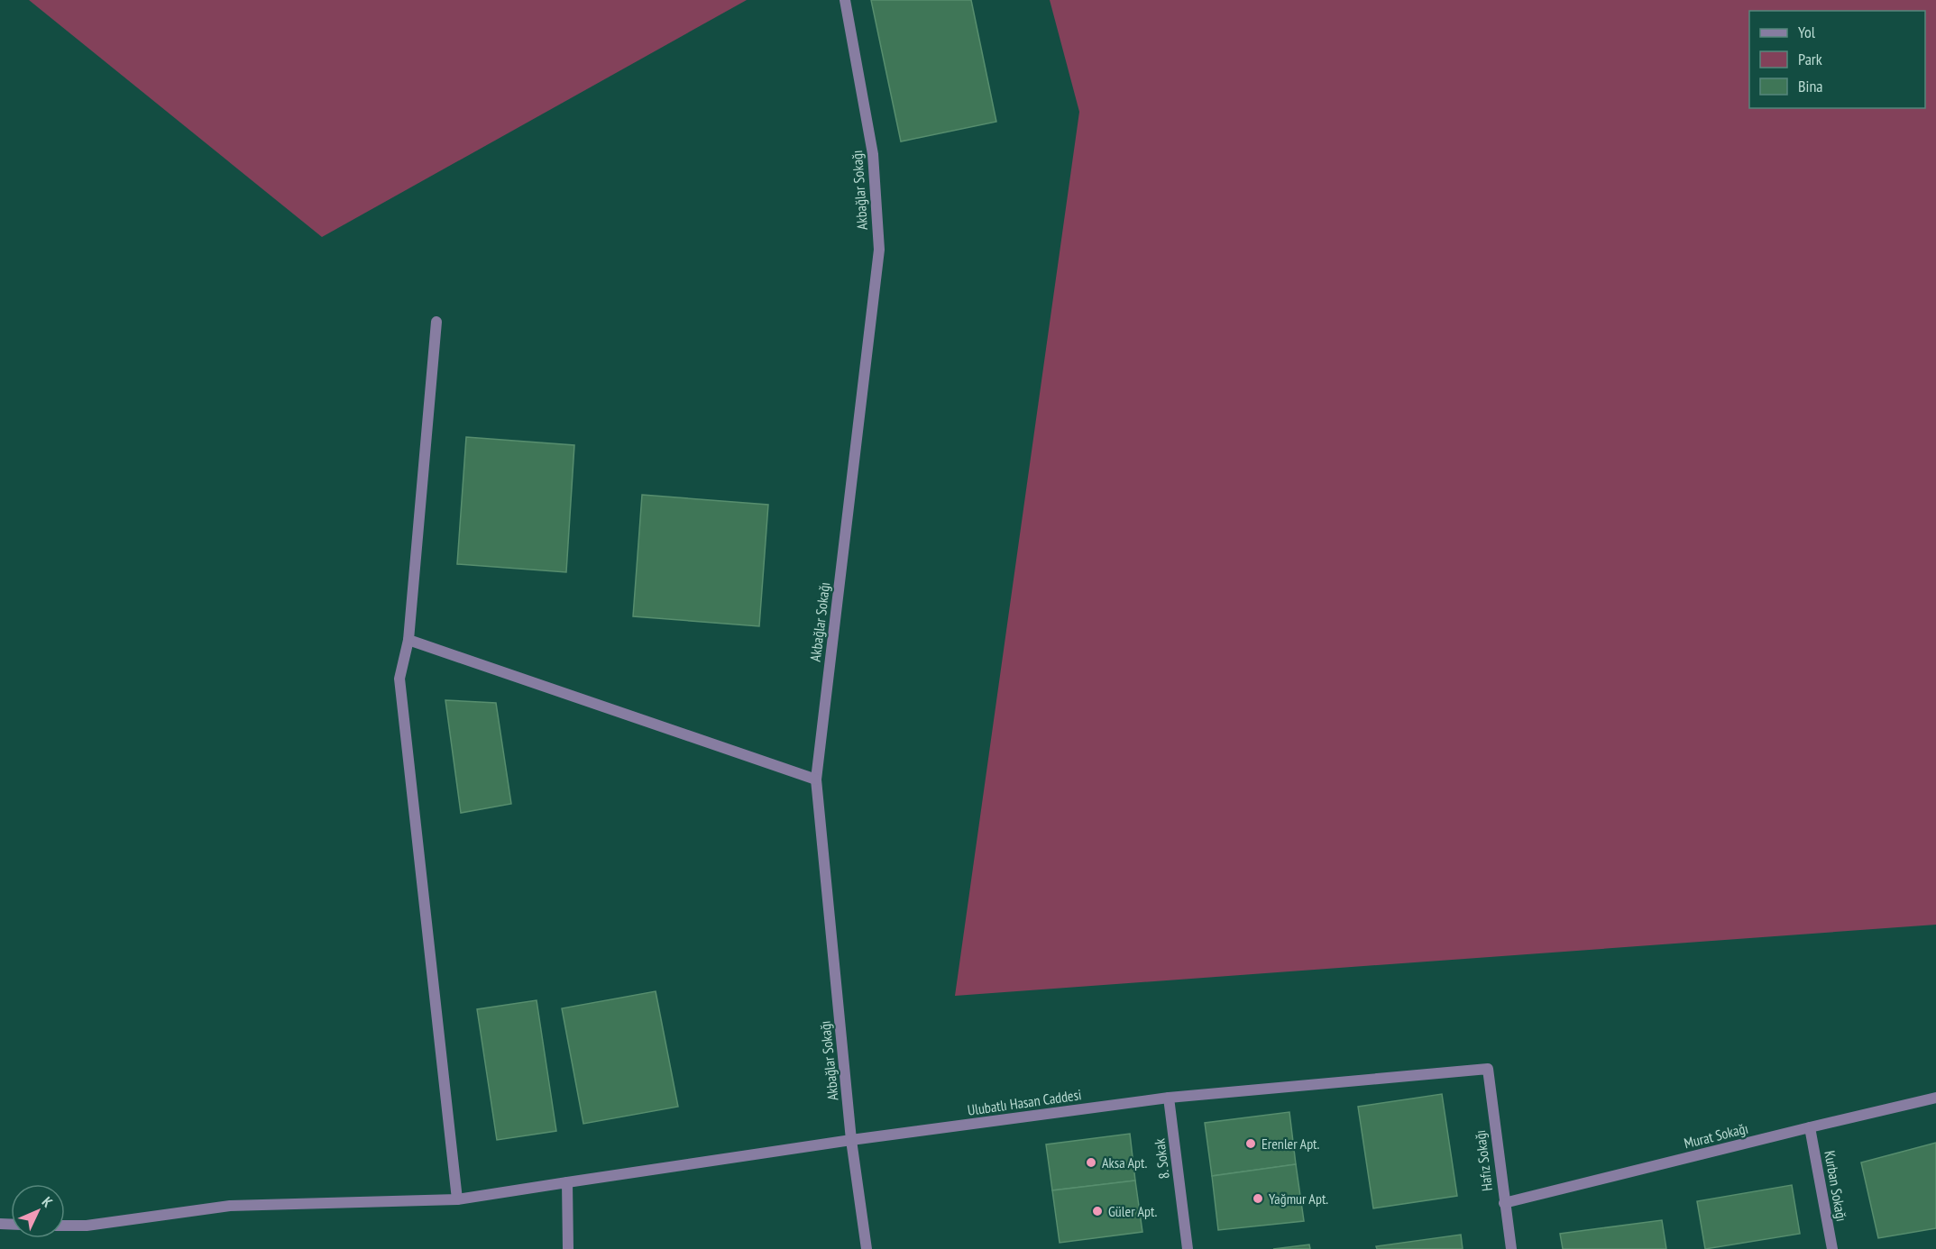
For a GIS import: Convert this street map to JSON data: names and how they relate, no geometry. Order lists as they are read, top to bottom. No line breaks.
{"streets":{"street":["Akbağlar Sokağı","Ulubatlı Hasan Caddesi","Murat Sokağı","8. Sokak","Hafız Sokağı","Kurban Sokağı"]},"crossings":[["Akbağlar Sokağı","Ulubatlı Hasan Caddesi"],["Ulubatlı Hasan Caddesi","8. Sokak"],["Ulubatlı Hasan Caddesi","Hafız Sokağı"],["Murat Sokağı","Hafız Sokağı"],["Murat Sokağı","Kurban Sokağı"]],"places":["Erenler Apt.","Aksa Apt.","Yağmur Apt.","Güler Apt."],"legend":["Yol","Park","Bina"],"north":"top right"}
